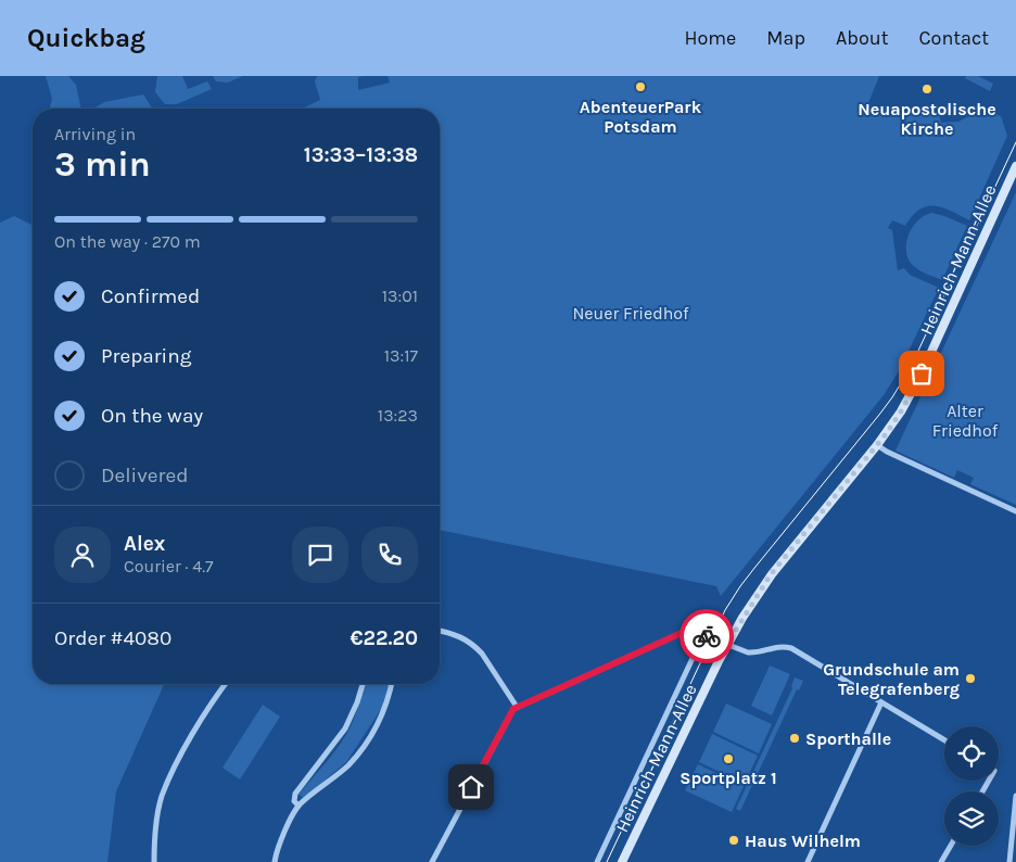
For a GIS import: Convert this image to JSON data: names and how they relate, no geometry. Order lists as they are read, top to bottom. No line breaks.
{"streets":{"main road":["Heinrich-Mann-Allee"]},"parks":["Neuer Friedhof","Alter Friedhof"],"places":["AbenteuerPark Potsdam","Neuapostolische Kirche","Grundschule am Telegrafenberg","Sporthalle","Sportplatz 1","Haus Wilhelm"],"page":{"header":"Quickbag","nav":["Home","Map","About","Contact"],"heading":["3 min","Arriving in","13:33–13:38"],"panel":["Alex","Courier · 4.7","Order #4080","€22.20"],"bar":"On the way · 270 m","list":[["Confirmed","13:01"],["Preparing","13:17"],["On the way","13:23"],"Delivered"]}}
